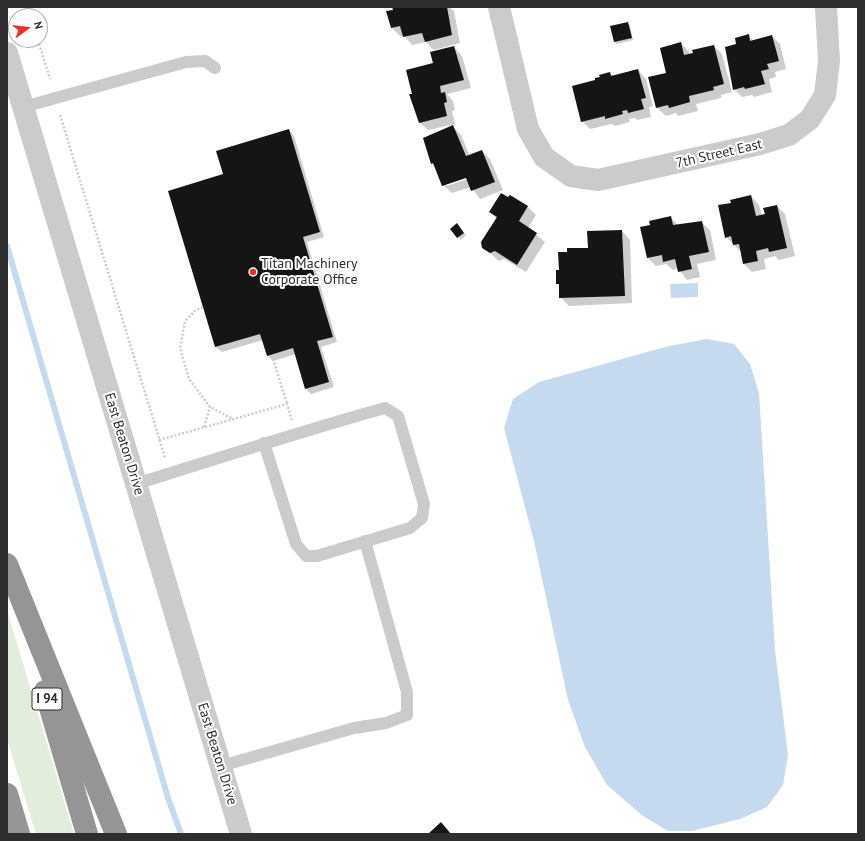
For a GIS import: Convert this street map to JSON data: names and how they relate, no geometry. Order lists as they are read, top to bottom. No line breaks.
{"streets":{"highway":["I 94"],"street":["7th Street East","East Beaton Drive"]},"places":["Titan Machinery Corporate Office"],"north":"right"}
